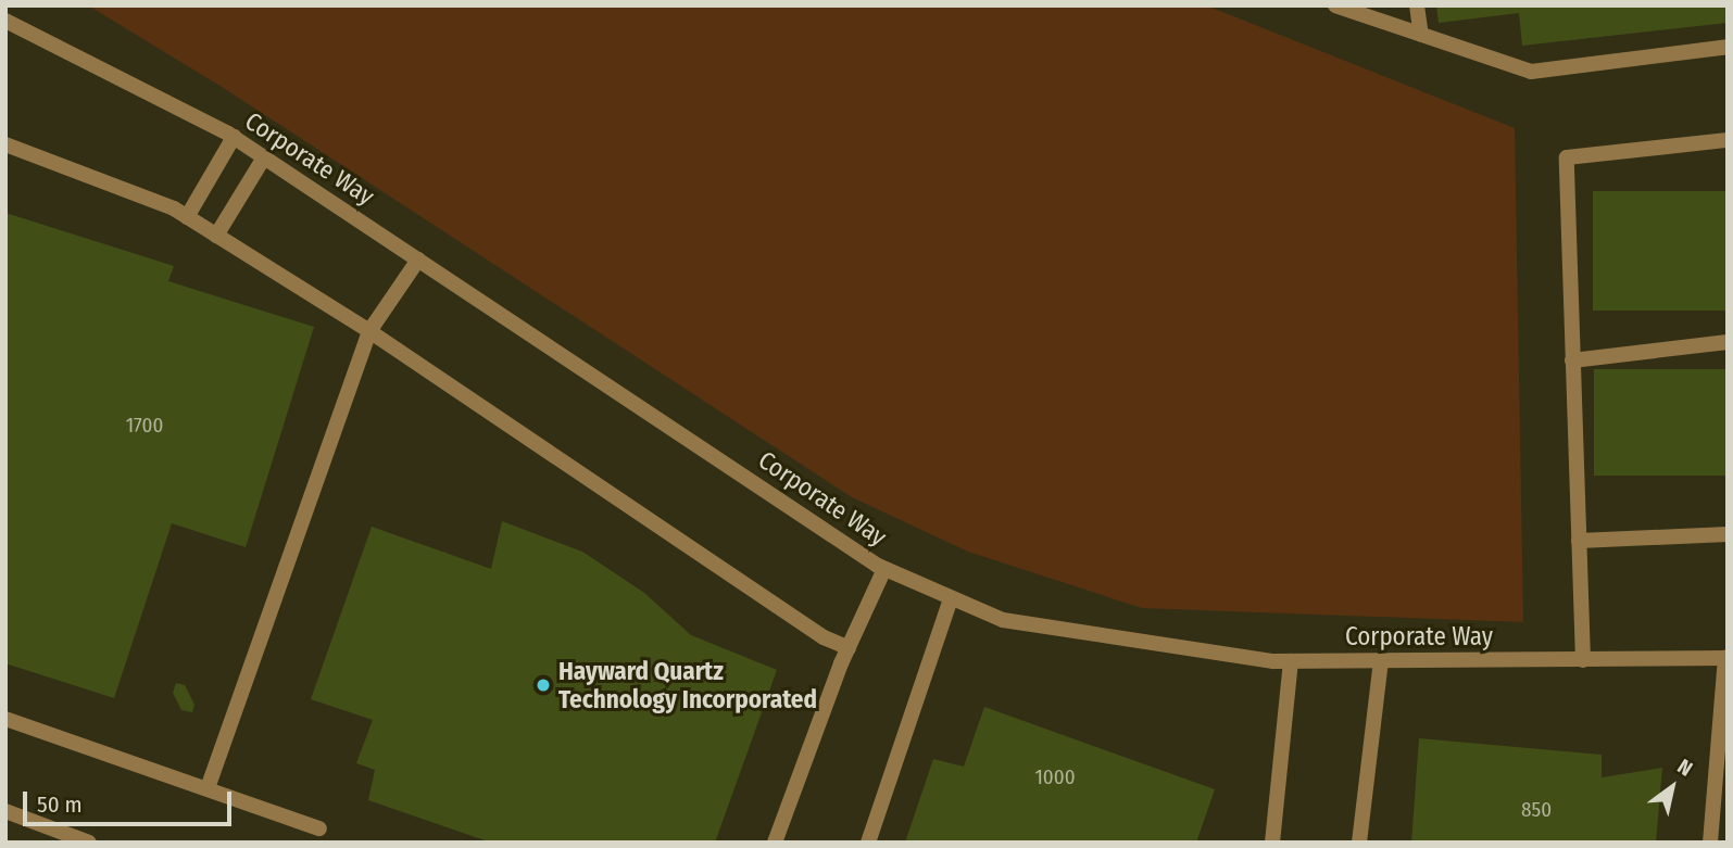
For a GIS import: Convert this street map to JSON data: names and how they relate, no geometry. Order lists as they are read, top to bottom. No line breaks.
{"streets":{"street":["Corporate Way"]},"places":["Hayward Quartz Technology Incorporated"],"house_numbers":["1700","1000","850"],"scale_bar":"50 m","north":"top right"}
